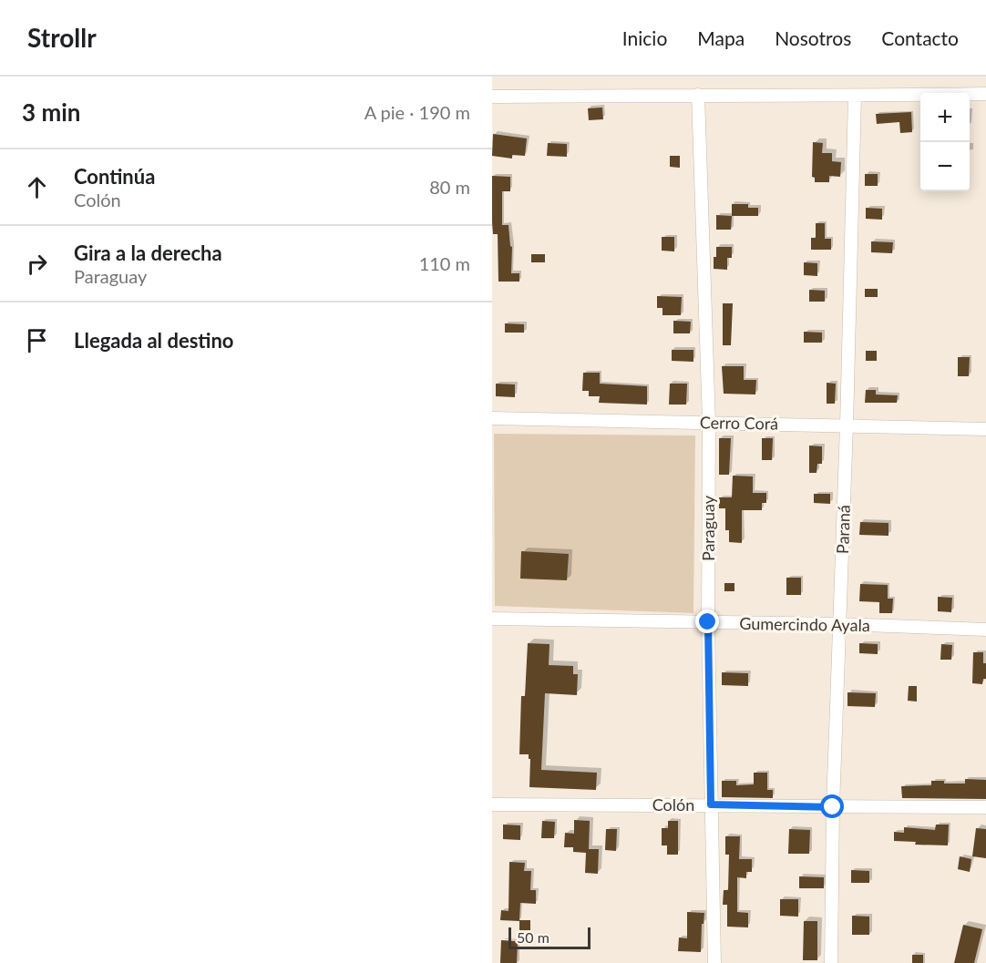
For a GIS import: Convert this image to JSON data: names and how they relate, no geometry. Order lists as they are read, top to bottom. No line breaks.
{"streets":{"street":["Cerro Corá","Paraguay","Paraná","Gumercindo Ayala","Colón"]},"crossings":[["Cerro Corá","Paraguay"],["Cerro Corá","Paraná"],["Paraguay","Gumercindo Ayala"],["Paraguay","Colón"],["Paraná","Gumercindo Ayala"],["Paraná","Colón"]],"scale_bar":"50 m","page":{"header":"Strollr","nav":["Inicio","Mapa","Nosotros","Contacto"],"heading":["3 min","A pie · 190 m"],"map_buttons":["+","−"],"list":[["Continúa","Colón","80 m"],["Gira a la derecha","Paraguay","110 m"],"Llegada al destino"],"scale":"50 m"}}
